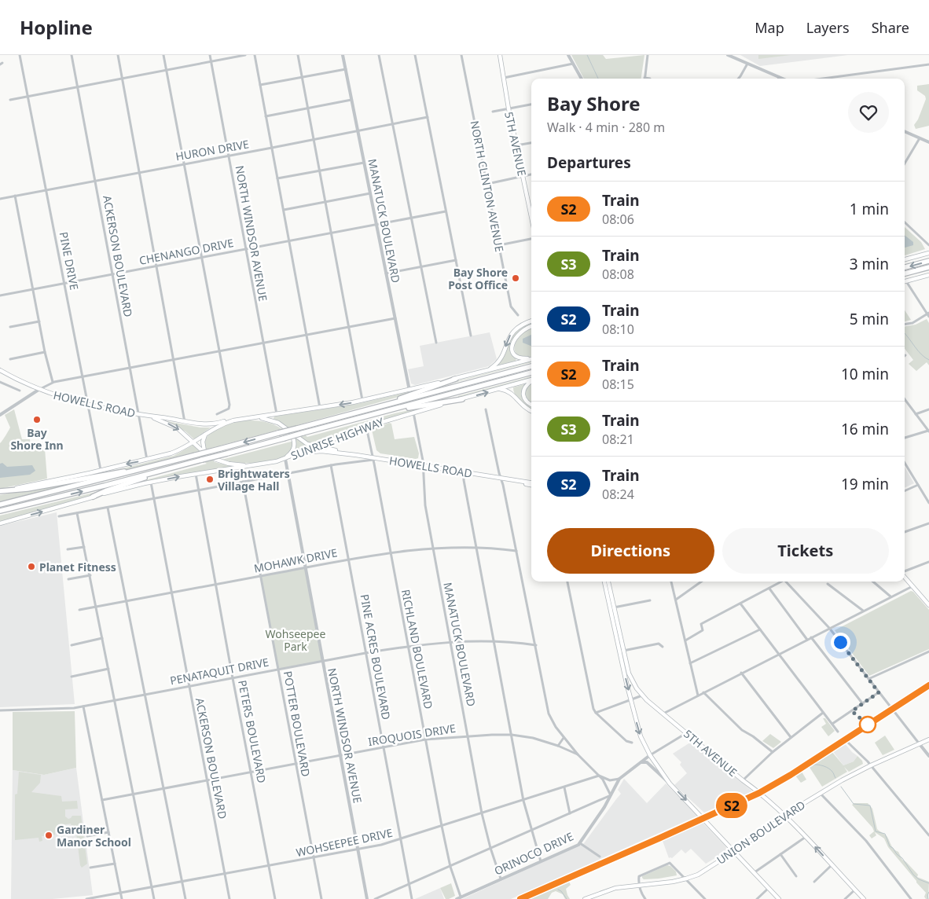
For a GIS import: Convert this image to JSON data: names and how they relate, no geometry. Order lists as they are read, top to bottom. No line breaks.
{"streets":{"highway":["SUNRISE HIGHWAY"],"main road":["5TH AVENUE","HOWELLS ROAD","UNION BOULEVARD"],"street":["HURON DRIVE","NORTH CLINTON AVENUE","MANATUCK BOULEVARD","NORTH WINDSOR AVENUE","CHENANGO DRIVE","ACKERSON BOULEVARD","PINE DRIVE","MOHAWK DRIVE","RICHLAND BOULEVARD","PINE ACRES BOULEVARD","PENATAQUIT DRIVE","POTTER BOULEVARD","PETERS BOULEVARD","IROQUOIS DRIVE","WOHSEEPEE DRIVE","ORINOCO DRIVE"]},"crossings":[["5TH AVENUE","UNION BOULEVARD"],["5TH AVENUE","ORINOCO DRIVE"],["HURON DRIVE","MANATUCK BOULEVARD"],["HURON DRIVE","NORTH WINDSOR AVENUE"],["HURON DRIVE","ACKERSON BOULEVARD"],["HURON DRIVE","PINE DRIVE"],["MANATUCK BOULEVARD","CHENANGO DRIVE"],["MANATUCK BOULEVARD","HOWELLS ROAD"],["MANATUCK BOULEVARD","SUNRISE HIGHWAY"],["MANATUCK BOULEVARD","MOHAWK DRIVE"],["MANATUCK BOULEVARD","PENATAQUIT DRIVE"],["MANATUCK BOULEVARD","IROQUOIS DRIVE"],["MANATUCK BOULEVARD","WOHSEEPEE DRIVE"],["MANATUCK BOULEVARD","ORINOCO DRIVE"],["NORTH WINDSOR AVENUE","CHENANGO DRIVE"],["NORTH WINDSOR AVENUE","SUNRISE HIGHWAY"],["NORTH WINDSOR AVENUE","MOHAWK DRIVE"],["NORTH WINDSOR AVENUE","PENATAQUIT DRIVE"],["NORTH WINDSOR AVENUE","IROQUOIS DRIVE"],["NORTH WINDSOR AVENUE","WOHSEEPEE DRIVE"],["CHENANGO DRIVE","ACKERSON BOULEVARD"],["CHENANGO DRIVE","PINE DRIVE"],["ACKERSON BOULEVARD","HOWELLS ROAD"],["ACKERSON BOULEVARD","SUNRISE HIGHWAY"],["ACKERSON BOULEVARD","MOHAWK DRIVE"],["ACKERSON BOULEVARD","PENATAQUIT DRIVE"],["ACKERSON BOULEVARD","IROQUOIS DRIVE"],["ACKERSON BOULEVARD","WOHSEEPEE DRIVE"],["PINE DRIVE","HOWELLS ROAD"],["HOWELLS ROAD","SUNRISE HIGHWAY"],["HOWELLS ROAD","RICHLAND BOULEVARD"],["SUNRISE HIGHWAY","RICHLAND BOULEVARD"],["SUNRISE HIGHWAY","PETERS BOULEVARD"],["MOHAWK DRIVE","RICHLAND BOULEVARD"],["MOHAWK DRIVE","PINE ACRES BOULEVARD"],["MOHAWK DRIVE","POTTER BOULEVARD"],["MOHAWK DRIVE","PETERS BOULEVARD"],["RICHLAND BOULEVARD","PENATAQUIT DRIVE"],["RICHLAND BOULEVARD","IROQUOIS DRIVE"],["RICHLAND BOULEVARD","WOHSEEPEE DRIVE"],["RICHLAND BOULEVARD","ORINOCO DRIVE"],["PINE ACRES BOULEVARD","PENATAQUIT DRIVE"],["PINE ACRES BOULEVARD","IROQUOIS DRIVE"],["PINE ACRES BOULEVARD","WOHSEEPEE DRIVE"],["PENATAQUIT DRIVE","POTTER BOULEVARD"],["PENATAQUIT DRIVE","PETERS BOULEVARD"],["POTTER BOULEVARD","IROQUOIS DRIVE"],["POTTER BOULEVARD","WOHSEEPEE DRIVE"],["PETERS BOULEVARD","IROQUOIS DRIVE"],["PETERS BOULEVARD","WOHSEEPEE DRIVE"],["IROQUOIS DRIVE","WOHSEEPEE DRIVE"],["IROQUOIS DRIVE","ORINOCO DRIVE"]],"parks":["Wohseepee Park"],"places":["Bay Shore Post Office","Bay Shore Inn","Brightwaters Village Hall","Planet Fitness","Gardiner Manor School"],"page":{"header":"Hopline","nav":["Map","Layers","Share"],"on_map":"S2","heading":[["Bay Shore","Walk · 4 min · 280 m"],"Departures"],"list":[{"mark":"S2","name":"Train","note":"08:06","value":"1 min"},{"mark":"S3","name":"Train","note":"08:08","value":"3 min"},{"mark":"S2","name":"Train","note":"08:10","value":"5 min"},{"mark":"S2","name":"Train","note":"08:15","value":"10 min"},{"mark":"S3","name":"Train","note":"08:21","value":"16 min"},{"mark":"S2","name":"Train","note":"08:24","value":"19 min"}],"buttons":["Directions","Tickets"]}}
